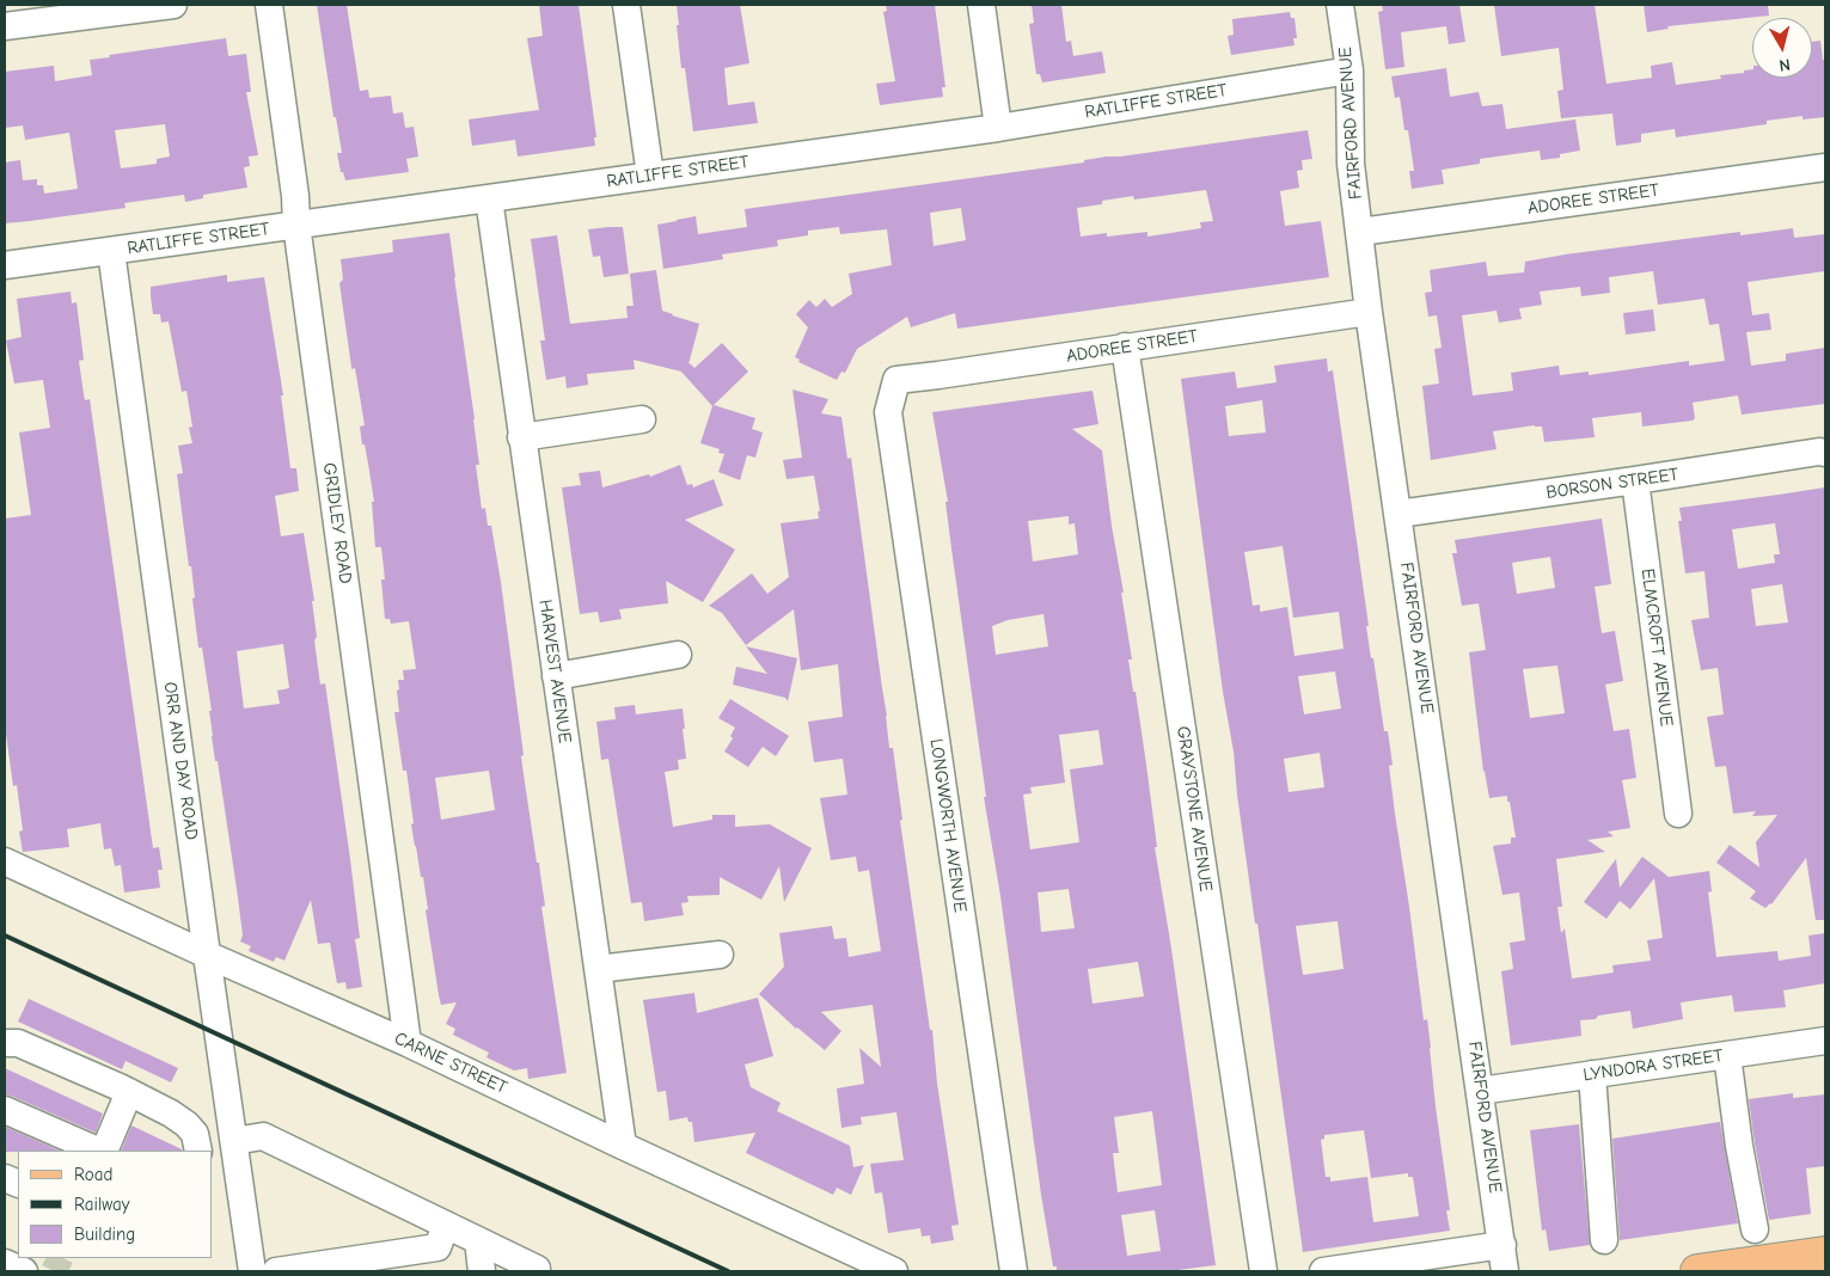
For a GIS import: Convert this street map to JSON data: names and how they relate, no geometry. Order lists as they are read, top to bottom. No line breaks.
{"streets":{"street":["RATLIFFE STREET","FAIRFORD AVENUE","ADOREE STREET","BORSON STREET","GRIDLEY ROAD","ELMCROFT AVENUE","HARVEST AVENUE","ORR AND DAY ROAD","GRAYSTONE AVENUE","LONGWORTH AVENUE","CARNE STREET","LYNDORA STREET"]},"crossings":[["RATLIFFE STREET","FAIRFORD AVENUE"],["RATLIFFE STREET","GRIDLEY ROAD"],["RATLIFFE STREET","HARVEST AVENUE"],["RATLIFFE STREET","ORR AND DAY ROAD"],["FAIRFORD AVENUE","ADOREE STREET"],["FAIRFORD AVENUE","BORSON STREET"],["FAIRFORD AVENUE","LYNDORA STREET"],["ADOREE STREET","GRAYSTONE AVENUE"],["ADOREE STREET","LONGWORTH AVENUE"],["BORSON STREET","ELMCROFT AVENUE"],["GRIDLEY ROAD","CARNE STREET"],["HARVEST AVENUE","CARNE STREET"],["ORR AND DAY ROAD","CARNE STREET"]],"legend":["Road","Railway","Building"],"north":"bottom"}
